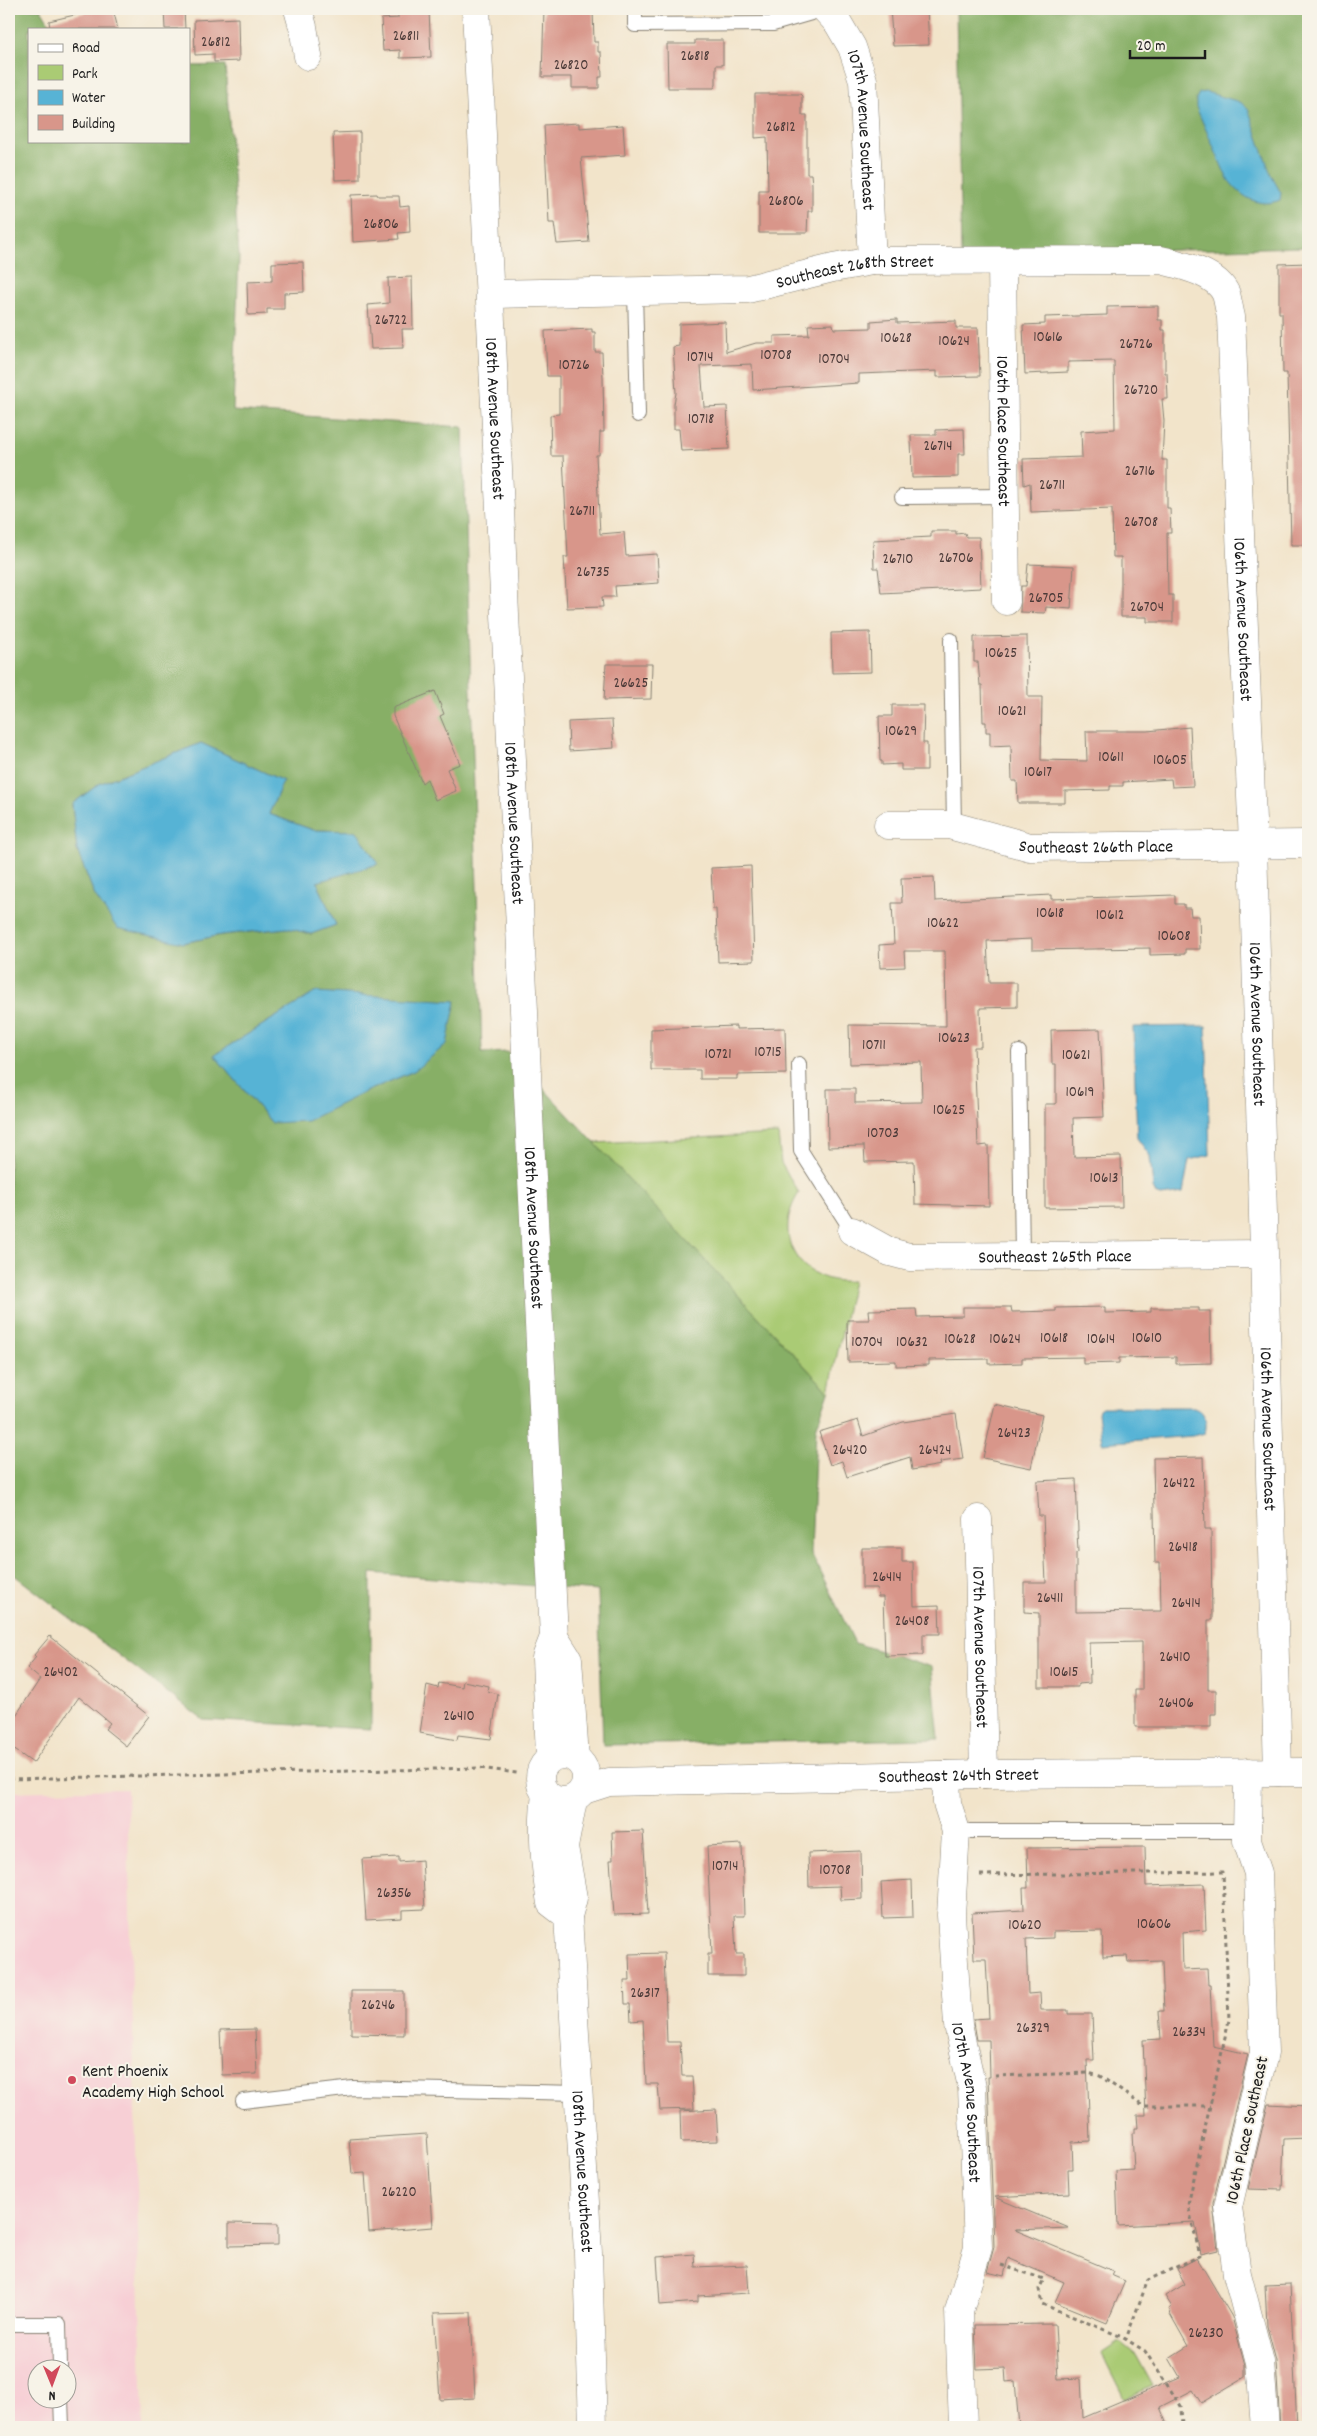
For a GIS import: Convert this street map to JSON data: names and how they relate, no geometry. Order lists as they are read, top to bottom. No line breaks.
{"streets":{"street":["107th Avenue Southeast","Southeast 268th Street","108th Avenue Southeast","106th Place Southeast","106th Avenue Southeast","Southeast 266th Place","Southeast 265th Place","Southeast 264th Street"]},"crossings":[["107th Avenue Southeast","Southeast 268th Street"],["107th Avenue Southeast","Southeast 264th Street"],["Southeast 268th Street","108th Avenue Southeast"],["Southeast 268th Street","106th Place Southeast"],["Southeast 268th Street","106th Avenue Southeast"],["108th Avenue Southeast","Southeast 264th Street"],["106th Place Southeast","Southeast 264th Street"],["106th Avenue Southeast","Southeast 266th Place"],["106th Avenue Southeast","Southeast 265th Place"],["106th Avenue Southeast","Southeast 264th Street"]],"places":["Kent Phoenix Academy High School"],"house_numbers":["26811","26812","26818","26820","26812","26806","26806","26722","10616","10628","10624","26726","10708","10714","10704","10726","26720","10718","26714","26716","26711","26711","26708","26706","26710","26735","26705","26704","10625","26625","10621","10629","10611","10605","10617","10618","10612","10622","10608","10623","10711","10715","10721","10621","10619","10625","10703","10613","10618","10610","10628","10624","10614","10704","10632","26423","26420","26424","26422","26418","26414","26411","26414","26408","26410","26402","10615","26406","26410","10714","10708","26356","10606","10620","26317","26246","26329","26334","26220","26230"],"legend":["Road","Park","Water","Building"],"scale_bar":"20 m","north":"bottom"}
